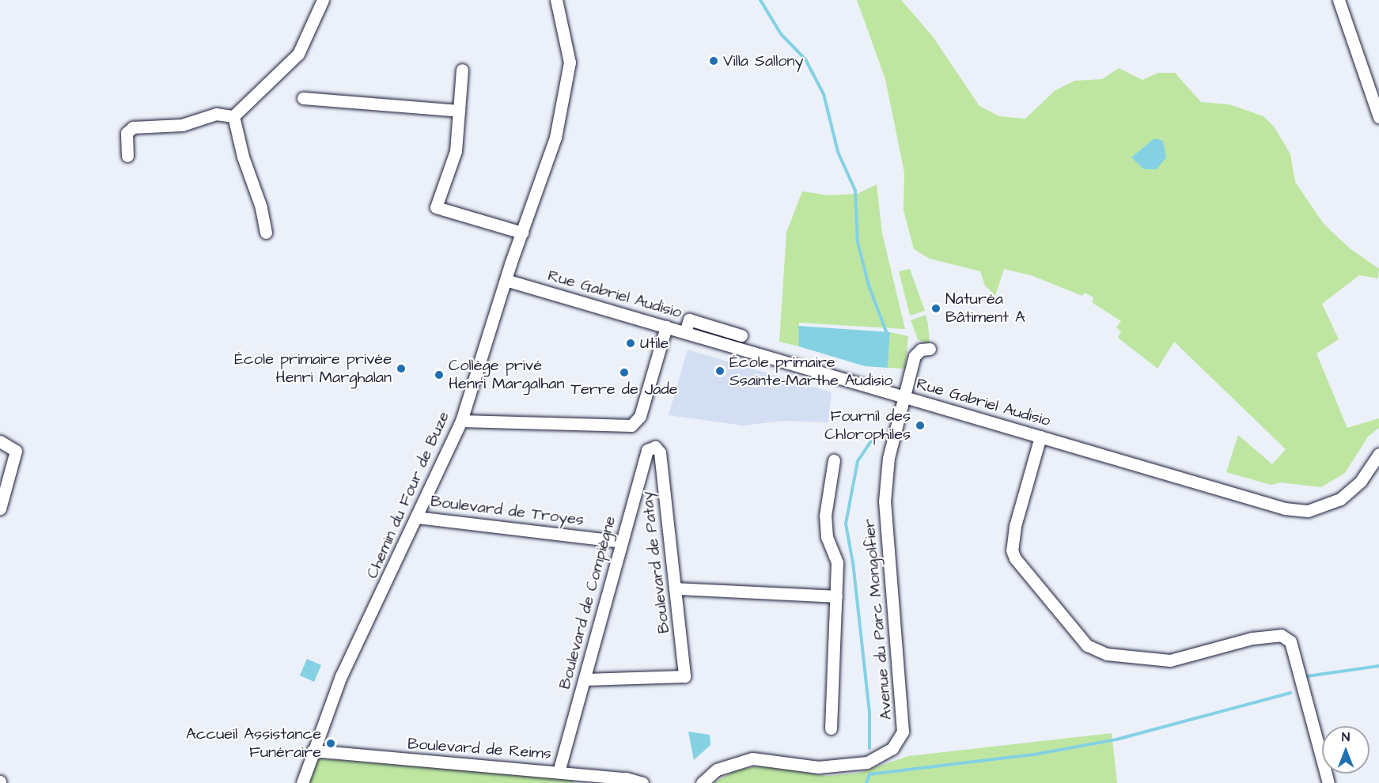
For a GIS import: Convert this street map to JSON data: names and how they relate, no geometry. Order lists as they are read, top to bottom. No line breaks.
{"streets":{"street":["Rue Gabriel Audisio","Chemin du Four de Buze","Boulevard de Troyes","Boulevard de Patay","Boulevard de Compiègne","Avenue du Parc Mongolfier","Boulevard de Reims"]},"crossings":[["Rue Gabriel Audisio","Chemin du Four de Buze"],["Rue Gabriel Audisio","Avenue du Parc Mongolfier"],["Chemin du Four de Buze","Boulevard de Troyes"],["Chemin du Four de Buze","Boulevard de Reims"],["Boulevard de Troyes","Boulevard de Compiègne"],["Boulevard de Patay","Boulevard de Compiègne"],["Boulevard de Compiègne","Boulevard de Reims"]],"places":["Villa Sallony","Naturéa Bâtiment A","Utile","École primaire privée Henri Marghalan","École primaire Ssainte-Marthe Audisio","Terre de Jade","Collège privé Henri Margalhan","Fournil des Chlorophiles","Accueil Assistance Funéraire"],"north":"top"}
